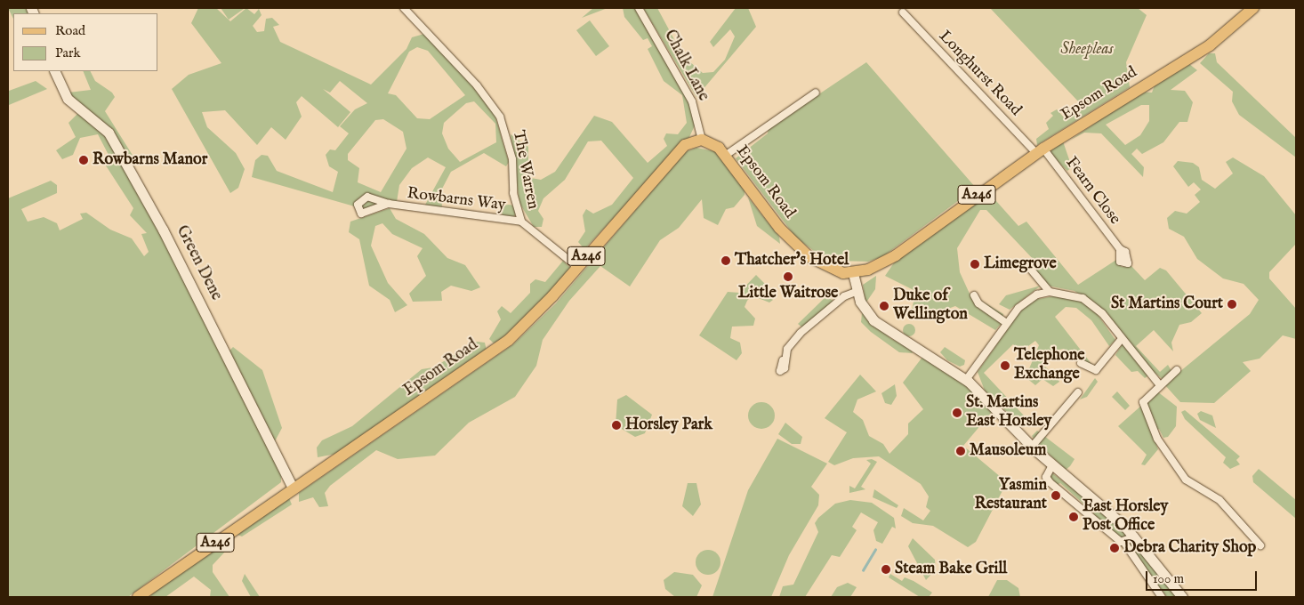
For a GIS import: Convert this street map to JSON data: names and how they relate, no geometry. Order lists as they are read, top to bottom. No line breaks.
{"streets":{"main road":["Epsom Road","A246"],"street":["Chalk Lane","Longhurst Road","The Warren","Fearn Close","Rowbarns Way","Green Dene"]},"crossings":[["Chalk Lane","Epsom Road"],["Longhurst Road","Epsom Road"],["Longhurst Road","Fearn Close"],["Epsom Road","The Warren"],["Epsom Road","Fearn Close"],["Epsom Road","A246"],["Epsom Road","Green Dene"],["The Warren","Rowbarns Way"],["A246","Green Dene"]],"parks":["Sheepleas"],"places":["Rowbarns Manor","Thatcher's Hotel","Limegrove","Little Waitrose","St Martins Court","Duke of Wellington","Telephone Exchange","St. Martins East Horsley","Horsley Park","Mausoleum","Yasmin Restaurant","East Horsley Post Office","Debra Charity Shop","Steam Bake Grill"],"legend":["Road","Park"],"scale_bar":"100 m"}
